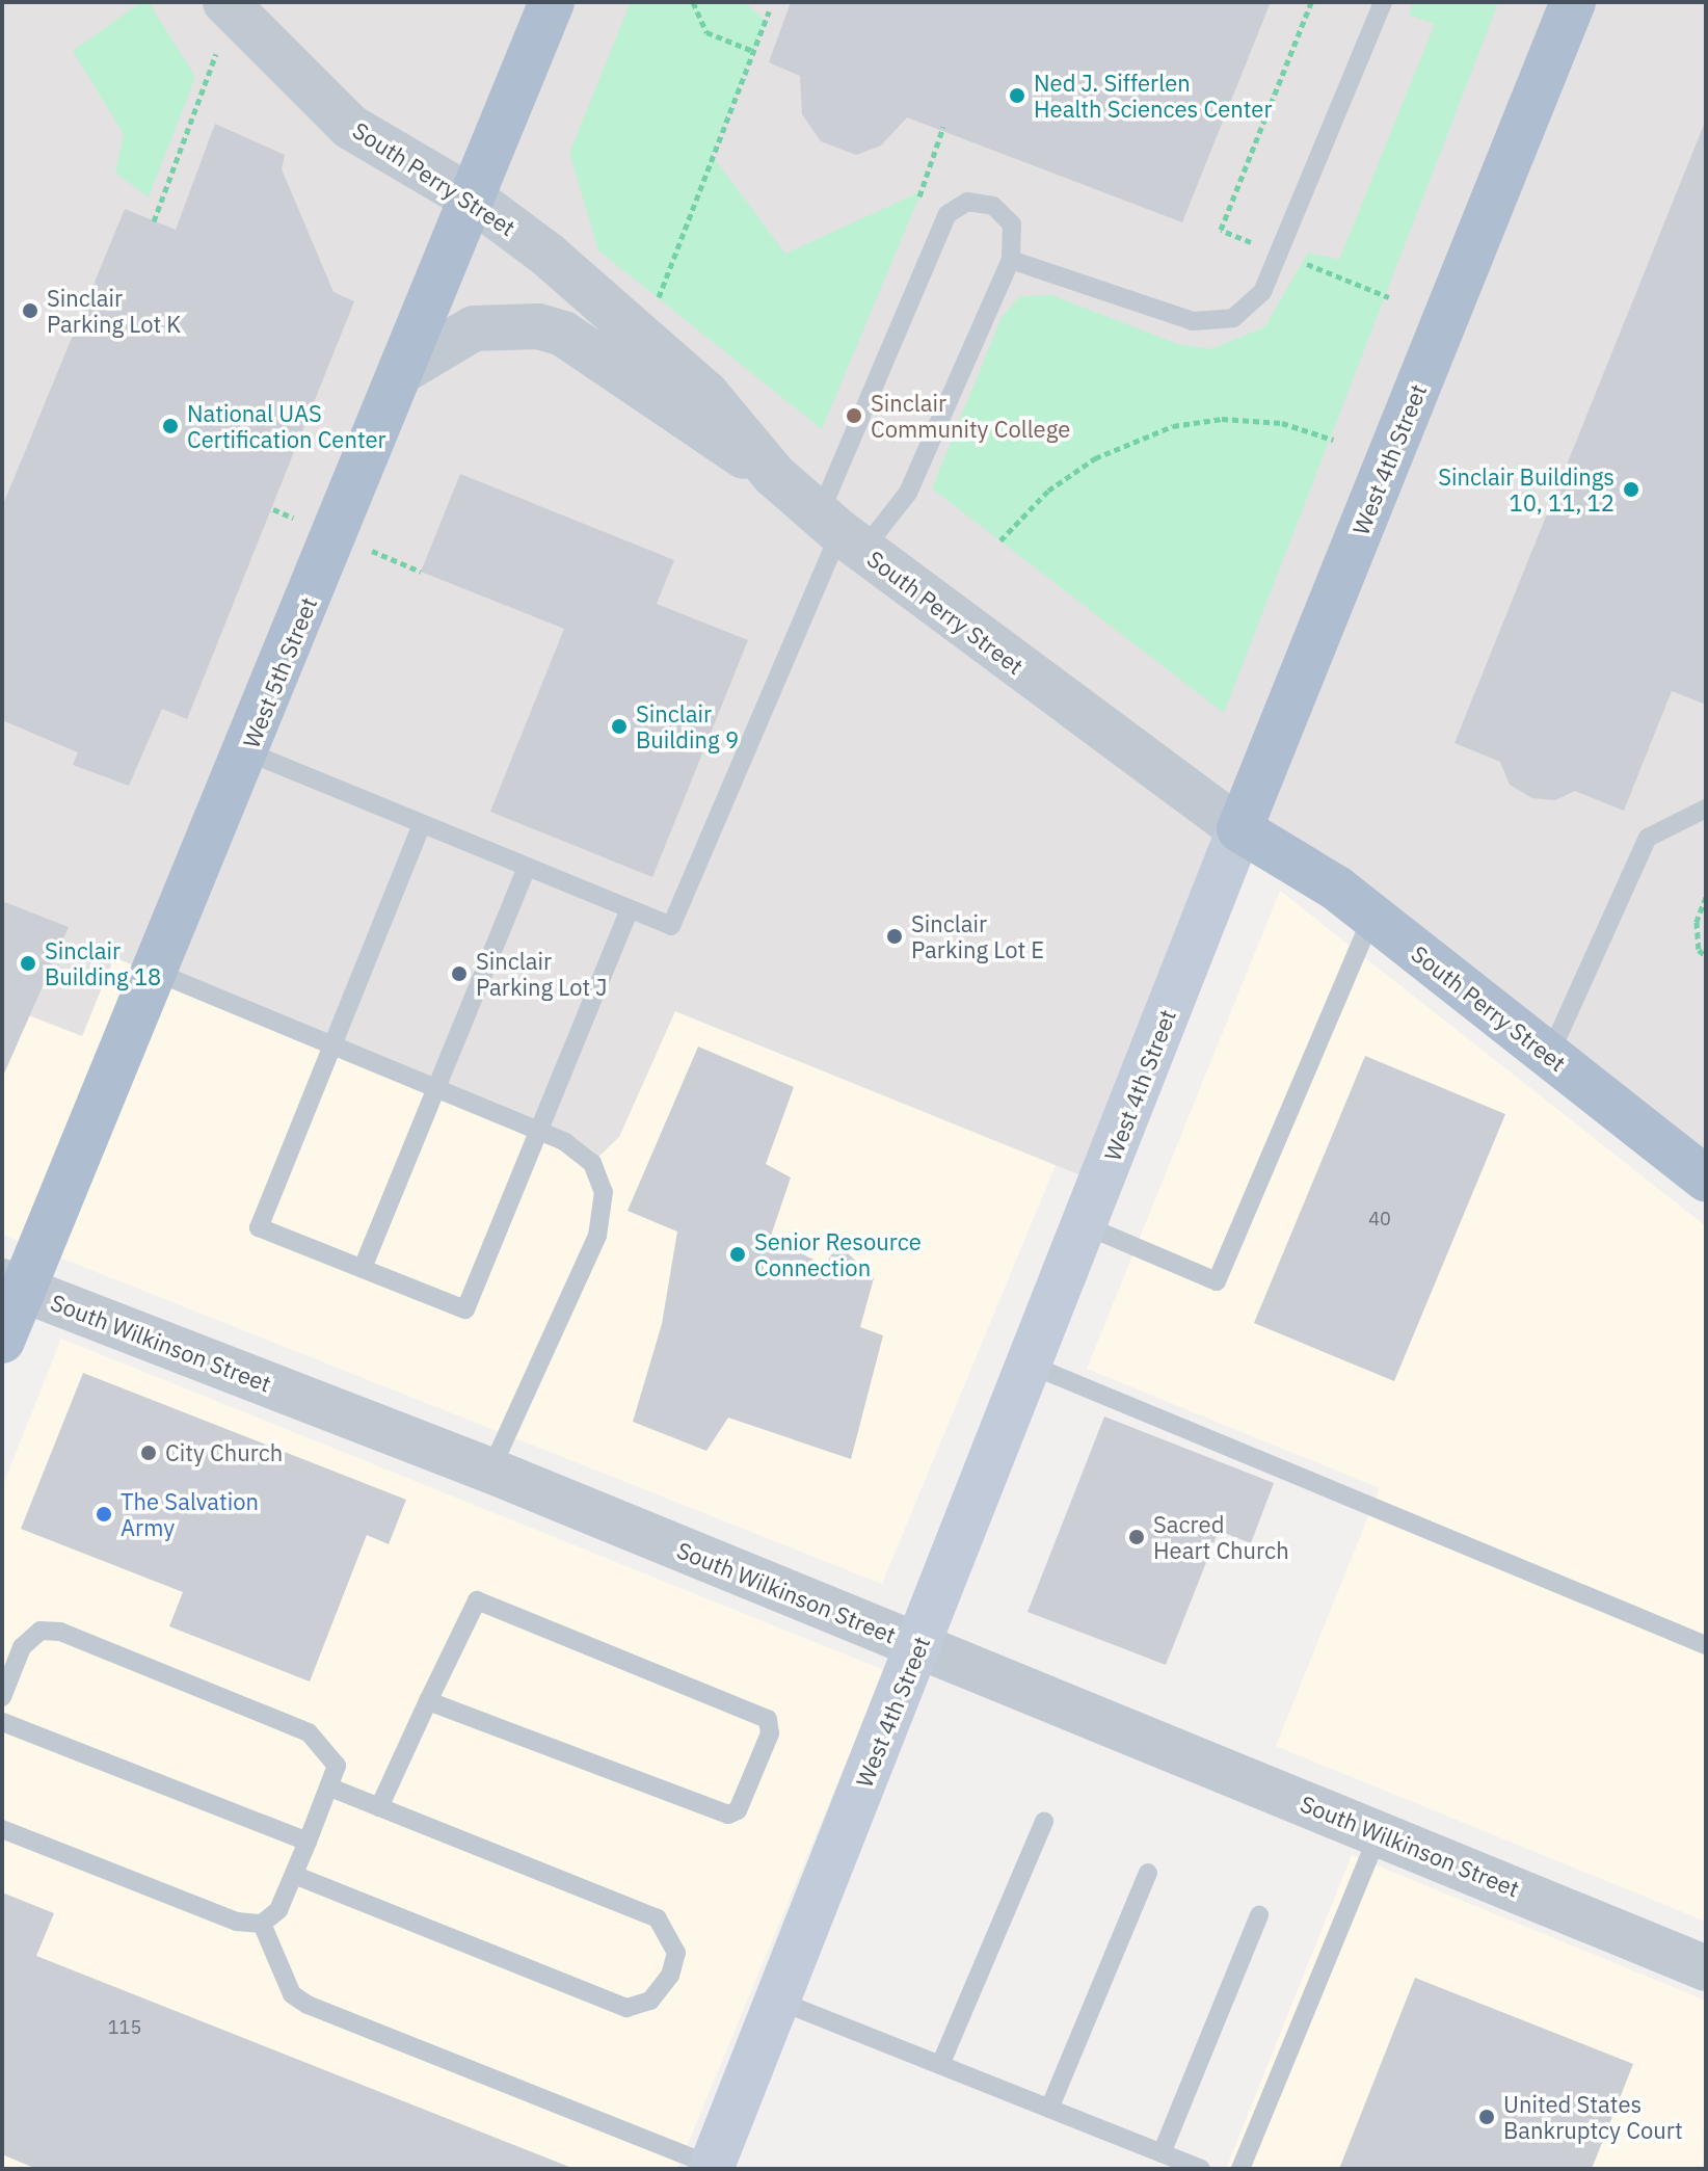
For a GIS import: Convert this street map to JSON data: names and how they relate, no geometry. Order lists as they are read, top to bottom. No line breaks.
{"streets":{"main road":["South Perry Street","West 4th Street","West 5th Street"],"street":["South Wilkinson Street"]},"crossings":[["South Perry Street","West 4th Street"],["South Perry Street","West 5th Street"],["West 4th Street","South Wilkinson Street"],["West 5th Street","South Wilkinson Street"]],"places":["Ned J. Sifferlen Health Sciences Center","Sinclair Parking Lot K","Sinclair Community College","National UAS Certification Center","Sinclair Buildings 10, 11, 12","Sinclair Building 9","Sinclair Parking Lot E","Sinclair Building 18","Sinclair Parking Lot J","Senior Resource Connection","City Church","The Salvation Army","Sacred Heart Church","United States Bankruptcy Court"],"house_numbers":["40","115"]}
